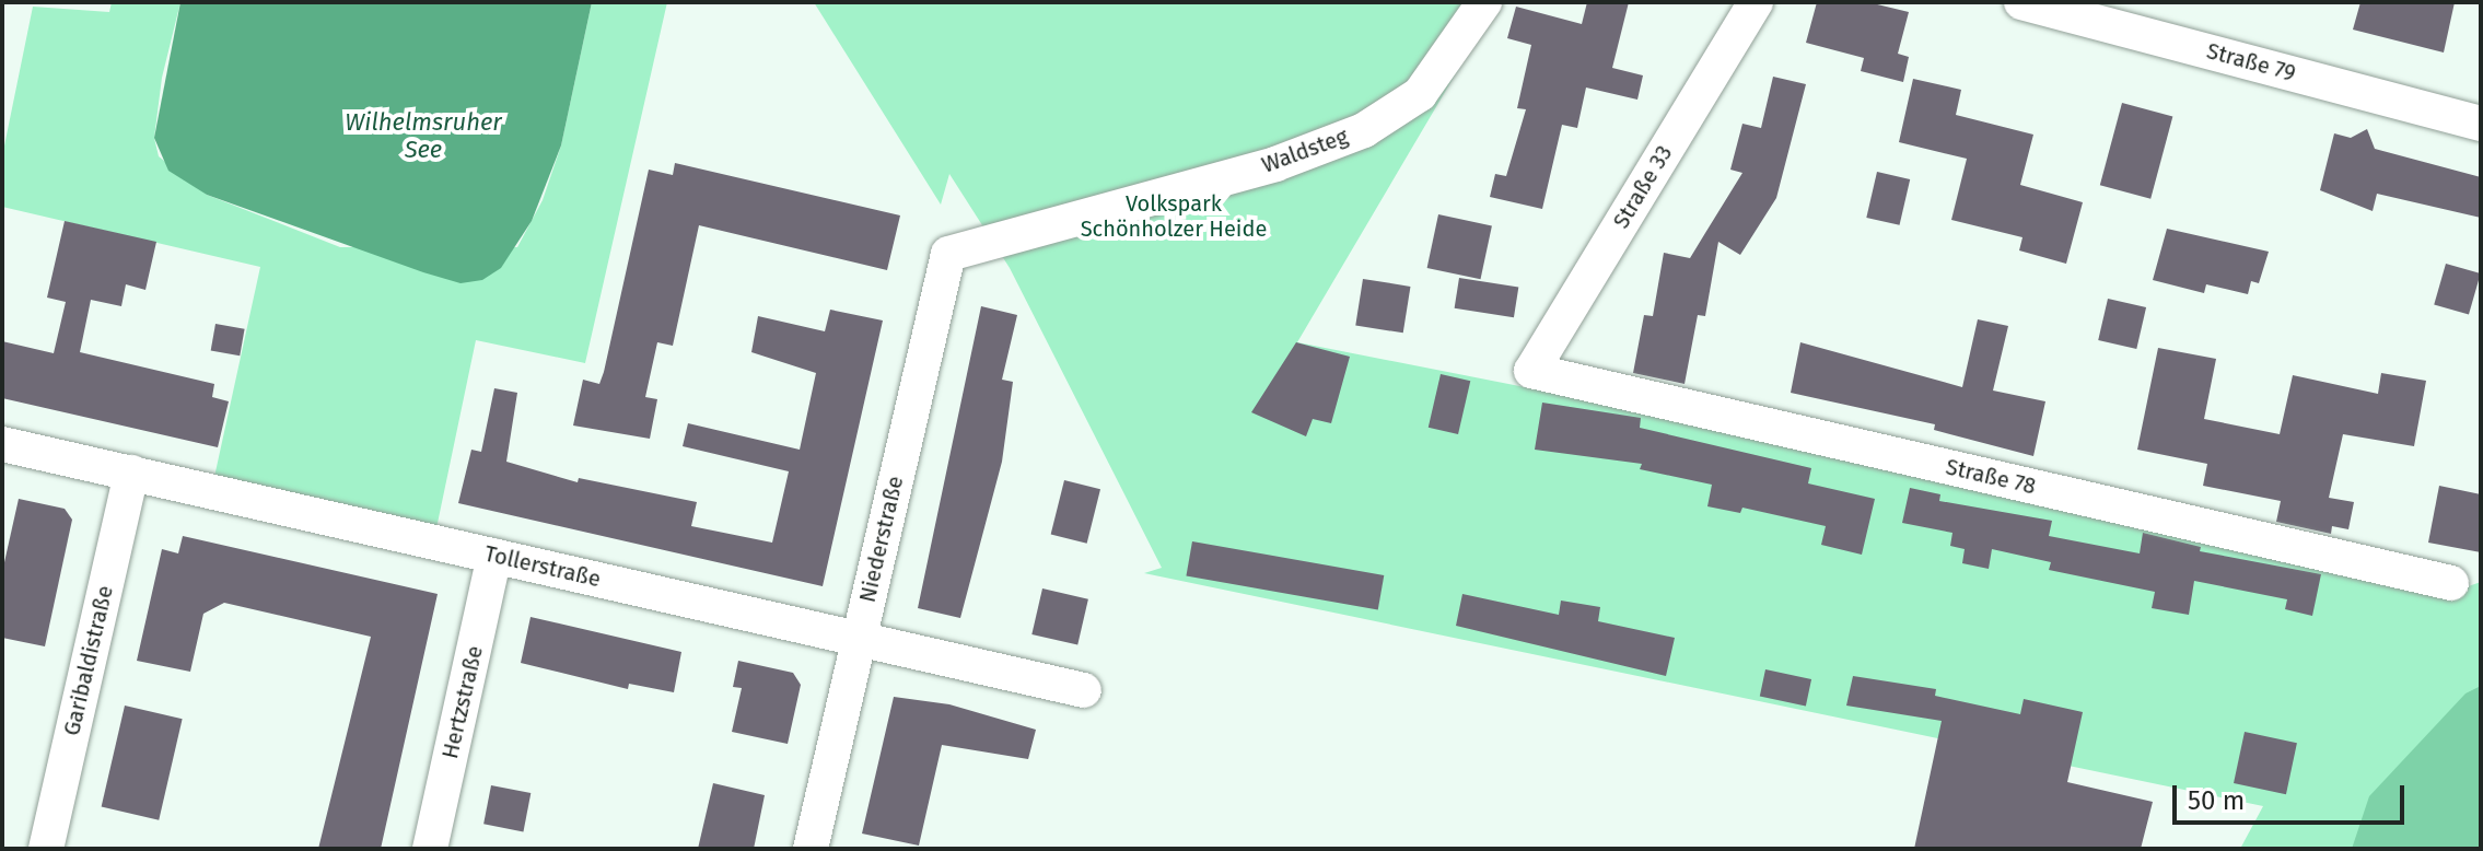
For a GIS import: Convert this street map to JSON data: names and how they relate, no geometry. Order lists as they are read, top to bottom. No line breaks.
{"streets":{"street":["Straße 79","Waldsteg","Straße 33","Straße 78","Niederstraße","Tollerstraße","Garibaldistraße","Hertzstraße"]},"crossings":[["Waldsteg","Niederstraße"],["Straße 33","Straße 78"],["Niederstraße","Tollerstraße"],["Tollerstraße","Garibaldistraße"],["Tollerstraße","Hertzstraße"]],"water":["Wilhelmsruher See"],"parks":["Volkspark Schönholzer Heide"],"scale_bar":"50 m"}
